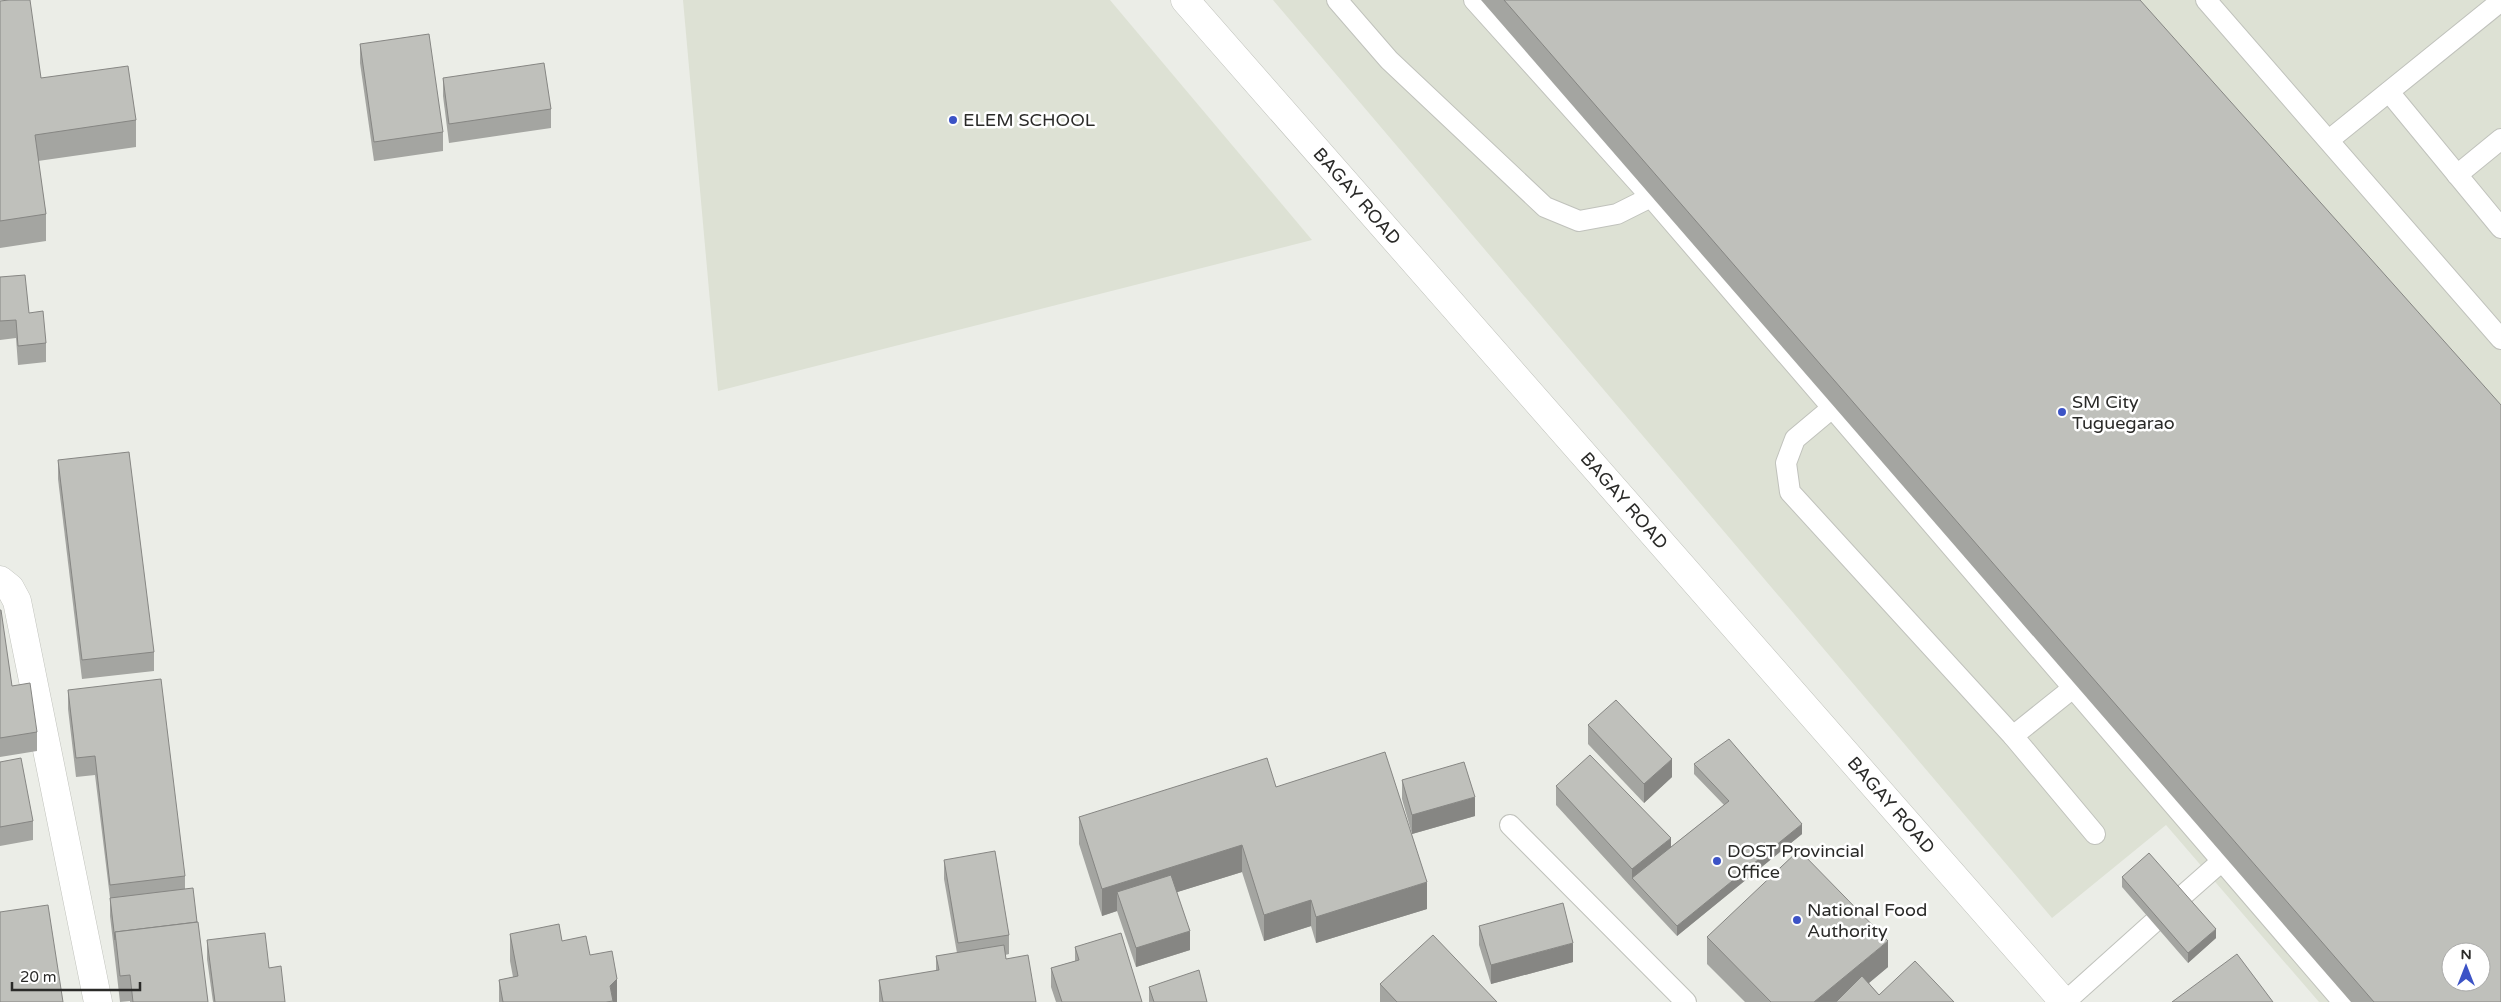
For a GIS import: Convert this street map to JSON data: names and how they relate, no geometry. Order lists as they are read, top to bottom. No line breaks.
{"streets":{"street":["BAGAY ROAD"]},"places":["ELEM SCHOOL","SM City Tuguegarao","DOST Provincial Office","National Food Authority"],"scale_bar":"20 m","north":"top"}
